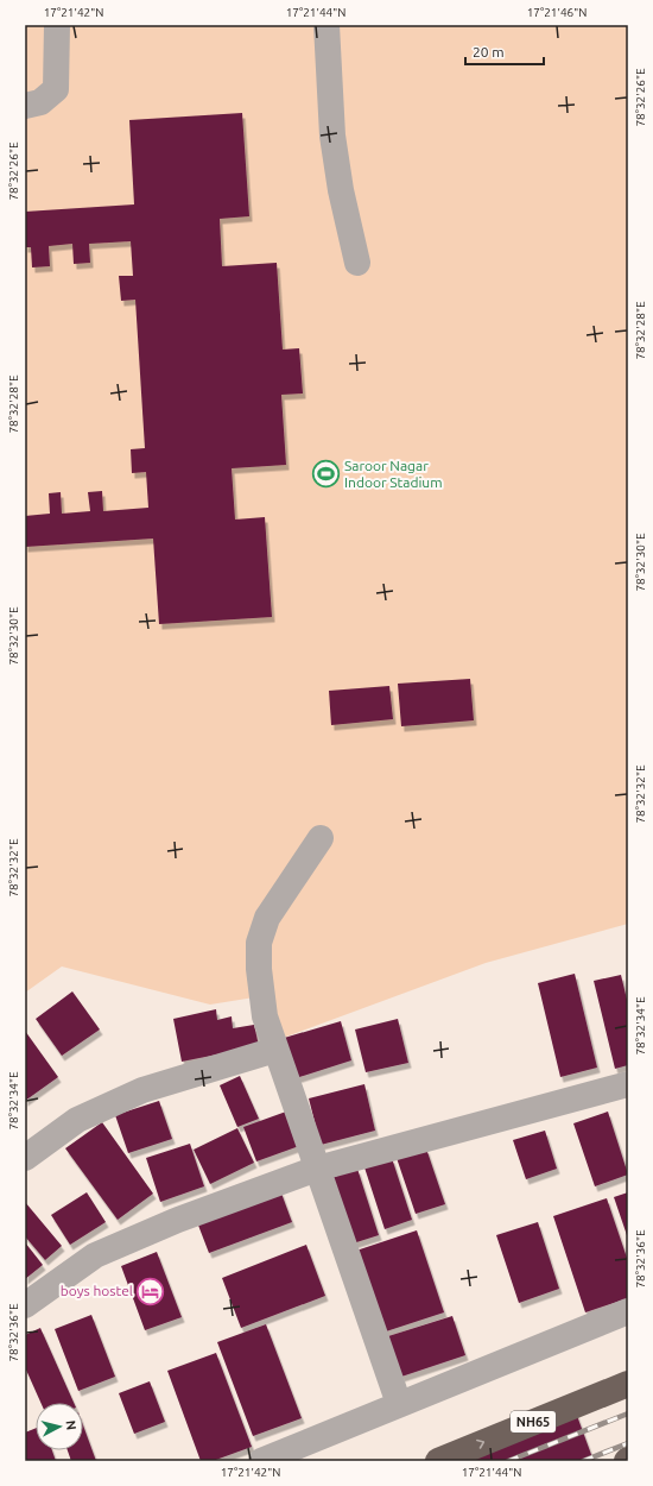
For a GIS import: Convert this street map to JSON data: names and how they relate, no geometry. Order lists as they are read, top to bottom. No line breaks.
{"streets":{"highway":["NH65"]},"places":{"sports":["Saroor Nagar Indoor Stadium"],"hotel":["boys hostel"]},"scale_bar":"20 m","north":"right","coordinates":["17°21'42\"N","17°21'44\"N","17°21'46\"N","78°32'26\"E","78°32'28\"E","78°32'30\"E","78°32'32\"E","78°32'34\"E","78°32'36\"E"]}
